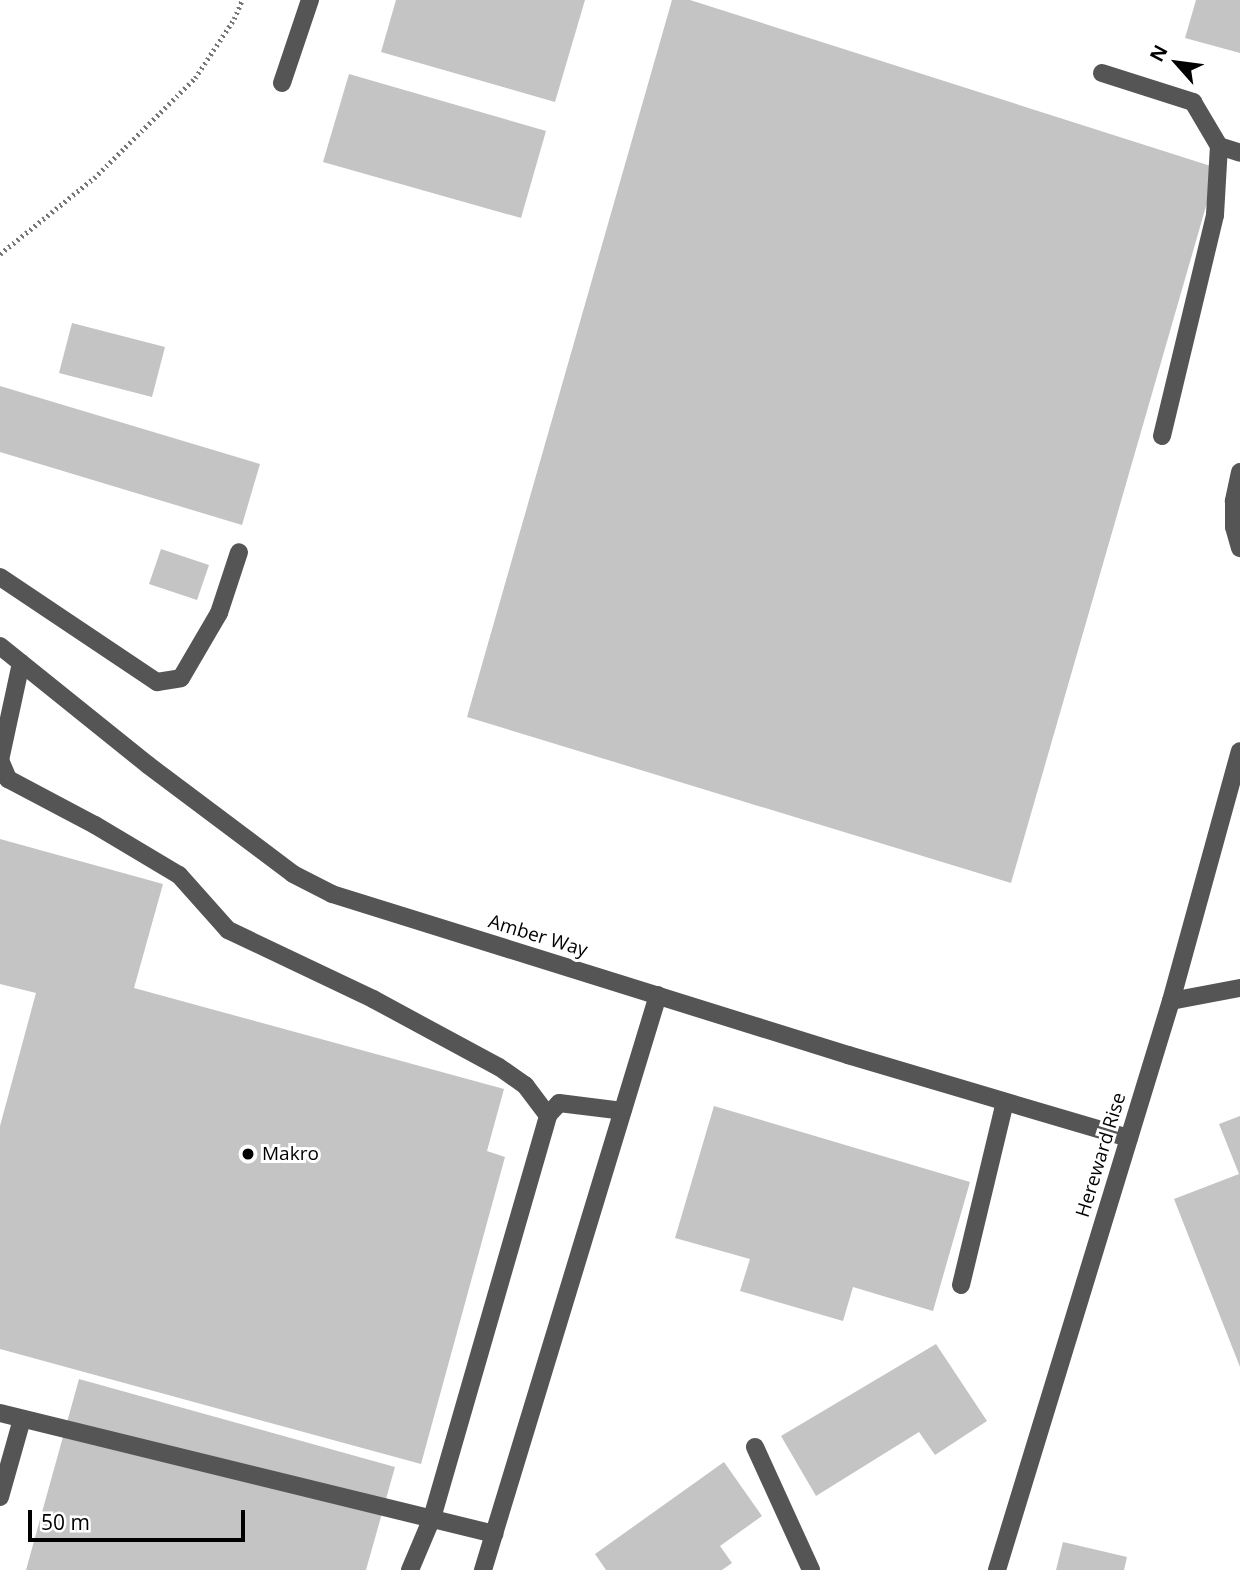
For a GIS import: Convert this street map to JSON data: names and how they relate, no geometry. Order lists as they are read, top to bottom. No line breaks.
{"streets":{"street":["Amber Way","Hereward Rise"]},"crossings":[["Amber Way","Hereward Rise"]],"places":["Makro"],"scale_bar":"50 m","north":"top left"}
